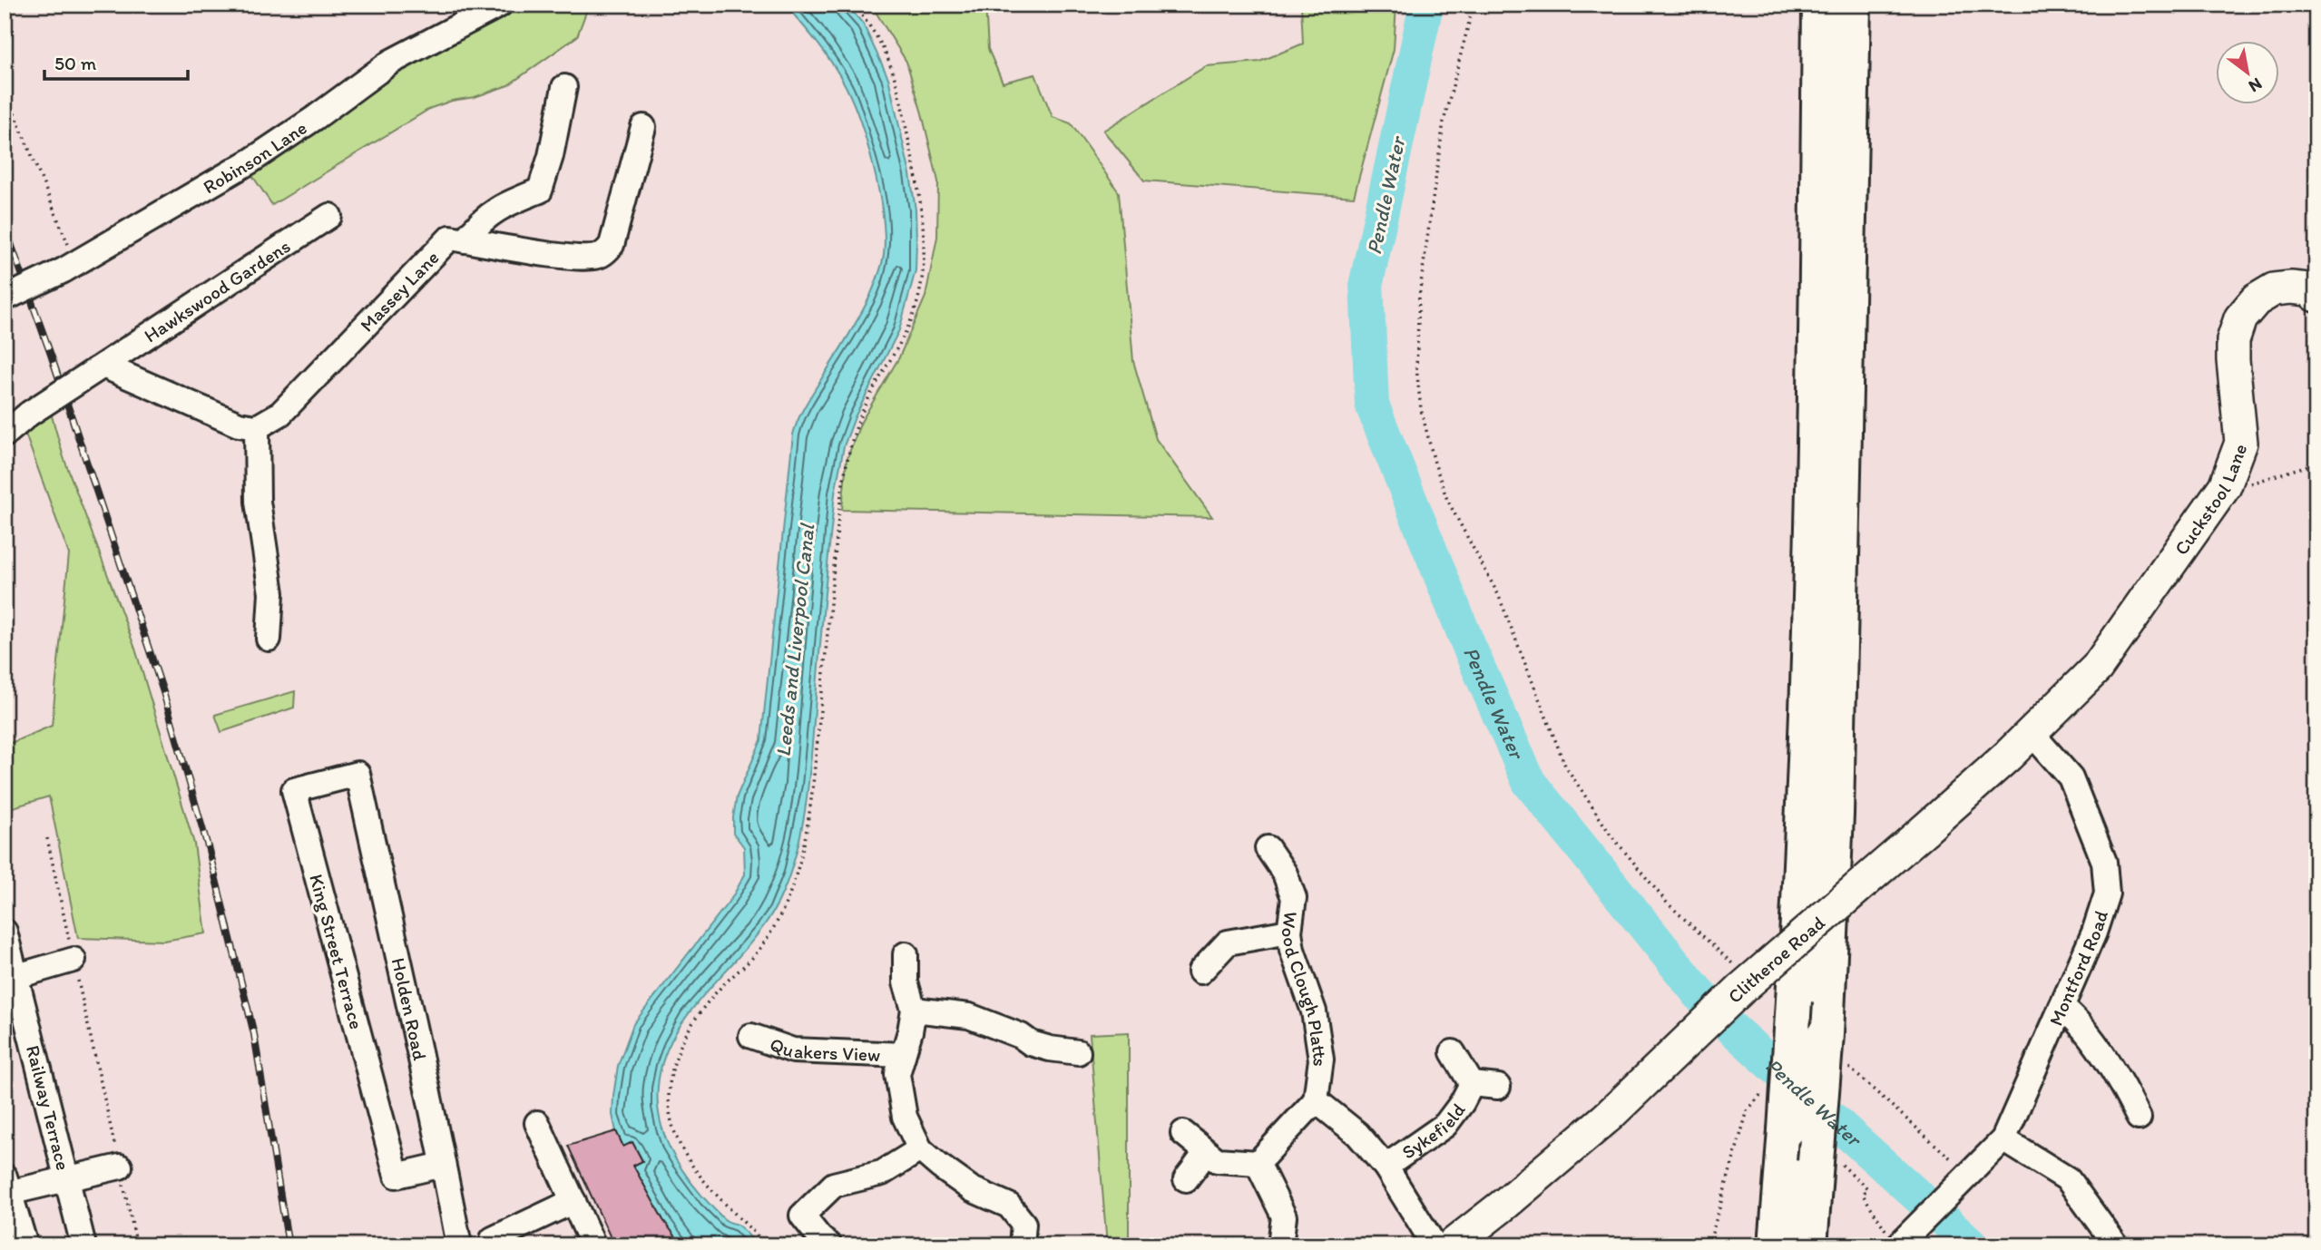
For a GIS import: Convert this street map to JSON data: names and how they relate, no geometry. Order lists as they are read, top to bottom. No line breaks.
{"streets":{"main road":["Cuckstool Lane","Clitheroe Road"],"street":["Robinson Lane","Hawkswood Gardens","Massey Lane","King Street Terrace","Montford Road","Wood Clough Platts","Holden Road","Quakers View","Railway Terrace","Sykefield"]},"crossings":[["Cuckstool Lane","Clitheroe Road"],["King Street Terrace","Holden Road"],["Clitheroe Road","Montford Road"]],"water":["Pendle Water","Leeds and Liverpool Canal"],"scale_bar":"50 m","north":"bottom right"}
